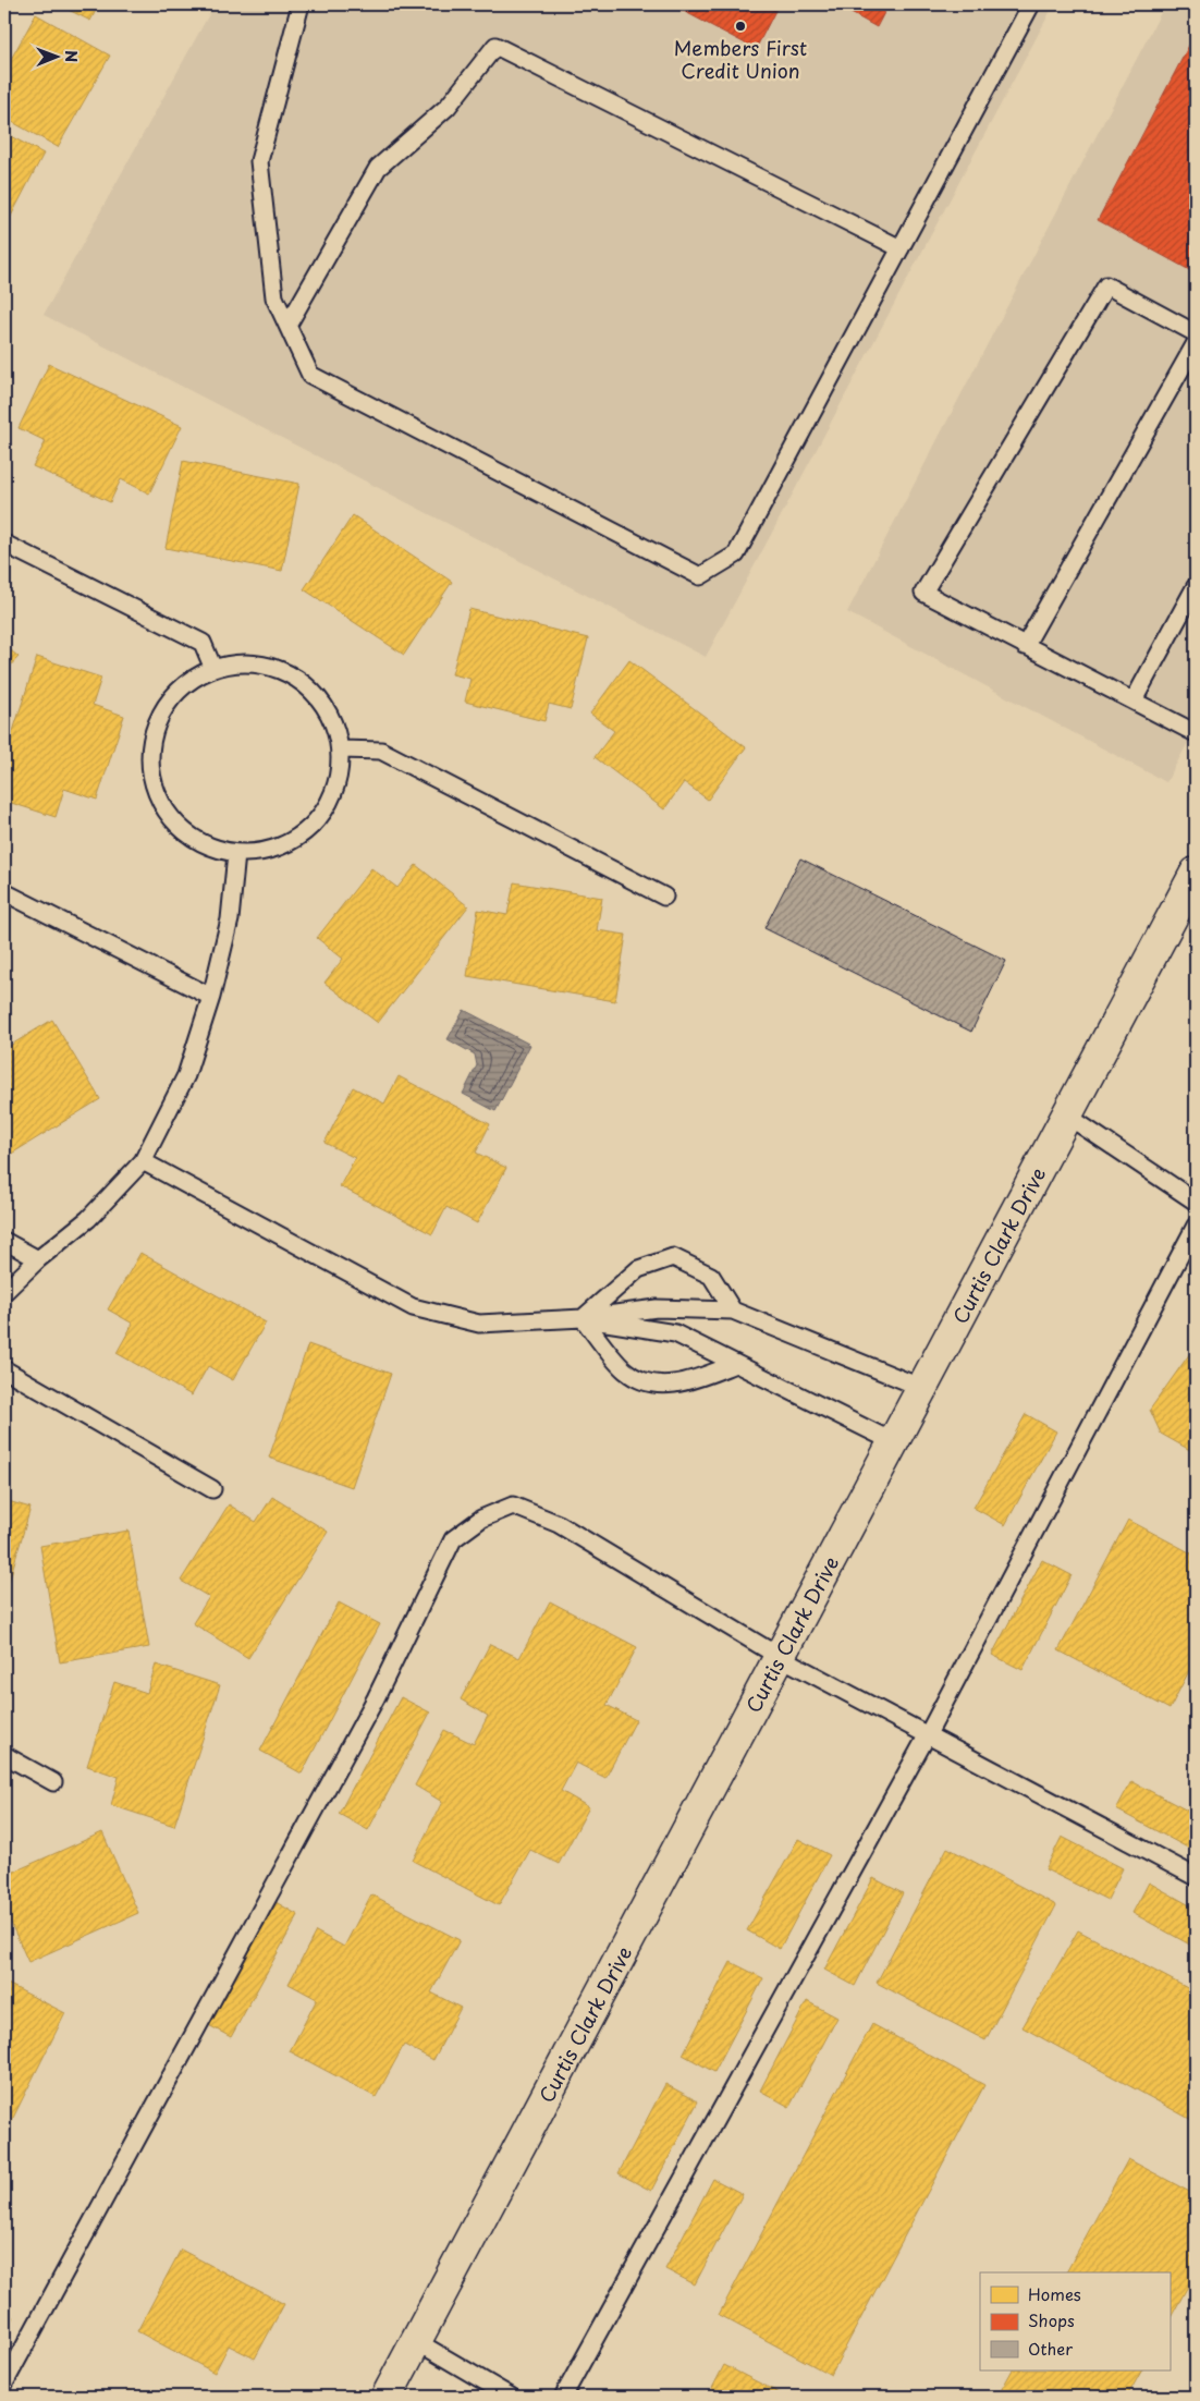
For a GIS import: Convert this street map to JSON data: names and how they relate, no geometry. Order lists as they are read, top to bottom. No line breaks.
{"streets":{"street":["Curtis Clark Drive"]},"places":["Members First Credit Union"],"legend":["Homes","Shops","Other"],"north":"right"}
